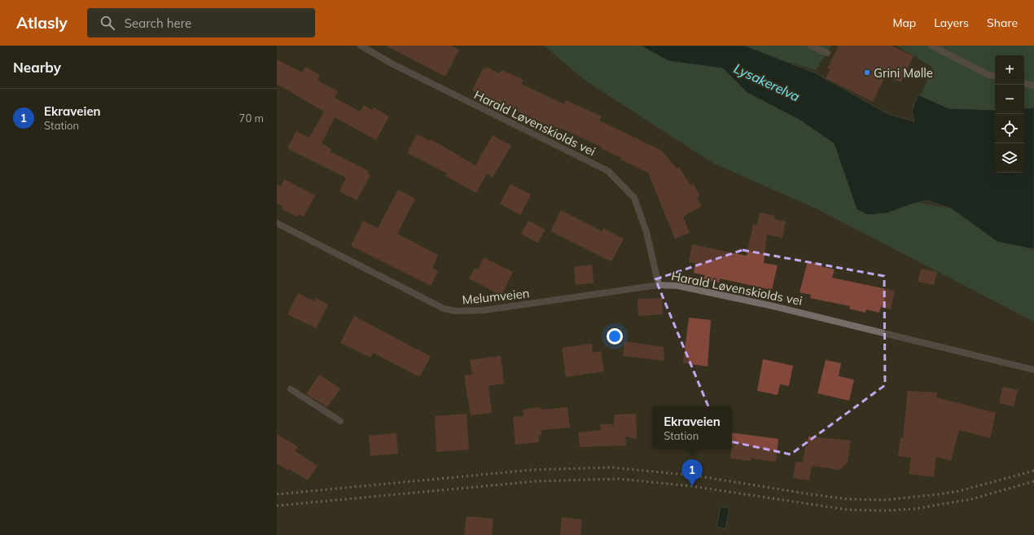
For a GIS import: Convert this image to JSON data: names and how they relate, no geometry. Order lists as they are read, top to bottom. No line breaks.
{"streets":{"street":["Harald Løvenskiolds vei","Melumveien"]},"crossings":[["Harald Løvenskiolds vei","Melumveien"]],"water":["Lysakerelva"],"places":["Grini Mølle"],"page":{"header":"Atlasly","search":"Search here","nav":["Map","Layers","Share"],"heading":"Nearby","map_buttons":["+","−"],"list":[{"mark":"1","name":"Ekraveien","note":"Station","value":"70 m"}],"popup":["Ekraveien","Station"],"pins":"1"}}
